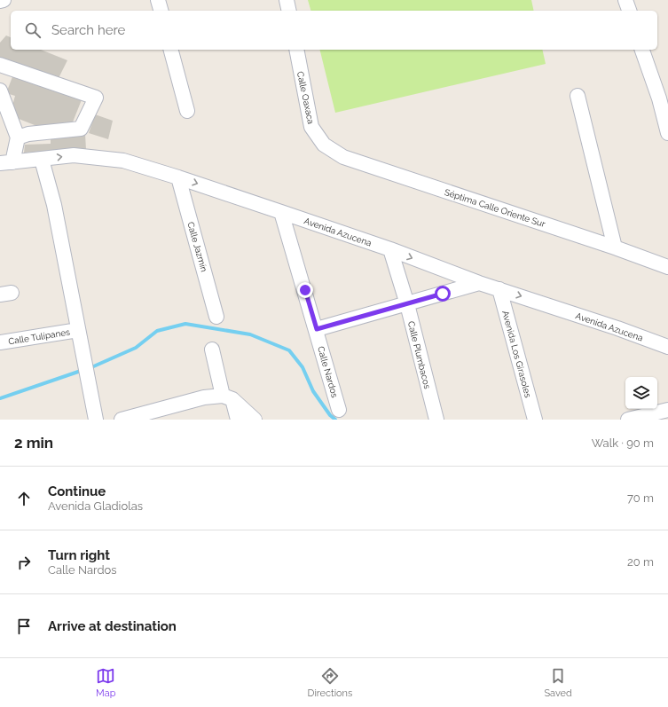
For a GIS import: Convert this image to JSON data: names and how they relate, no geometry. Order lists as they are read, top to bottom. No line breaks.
{"streets":{"street":["Calle Oaxaca","Séptima Calle Oriente Sur","Avenida Azucena","Calle Jazmín","Calle Tulipanes","Avenida Los Girasoles","Calle Plumbacos","Calle Nardos"]},"crossings":[["Calle Oaxaca","Séptima Calle Oriente Sur"],["Avenida Azucena","Calle Jazmín"],["Avenida Azucena","Avenida Los Girasoles"],["Avenida Azucena","Calle Plumbacos"],["Avenida Azucena","Calle Nardos"]],"one_way":["Avenida Azucena"],"page":{"search":"Search here","heading":["2 min","Walk · 90 m"],"list":[["Continue","Avenida Gladiolas","70 m"],["Turn right","Calle Nardos","20 m"],"Arrive at destination"],"nav":["Map","Directions","Saved"]}}
